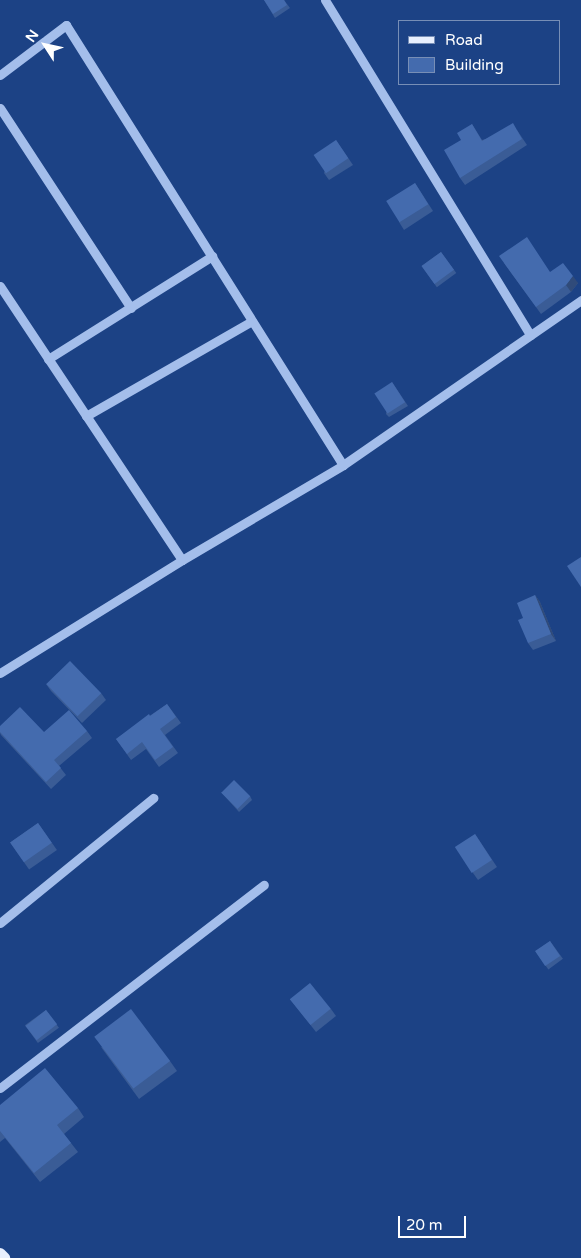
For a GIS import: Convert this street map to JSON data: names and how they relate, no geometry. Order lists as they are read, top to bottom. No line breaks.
{"legend":["Road","Building"],"scale_bar":"20 m","north":"top left"}
